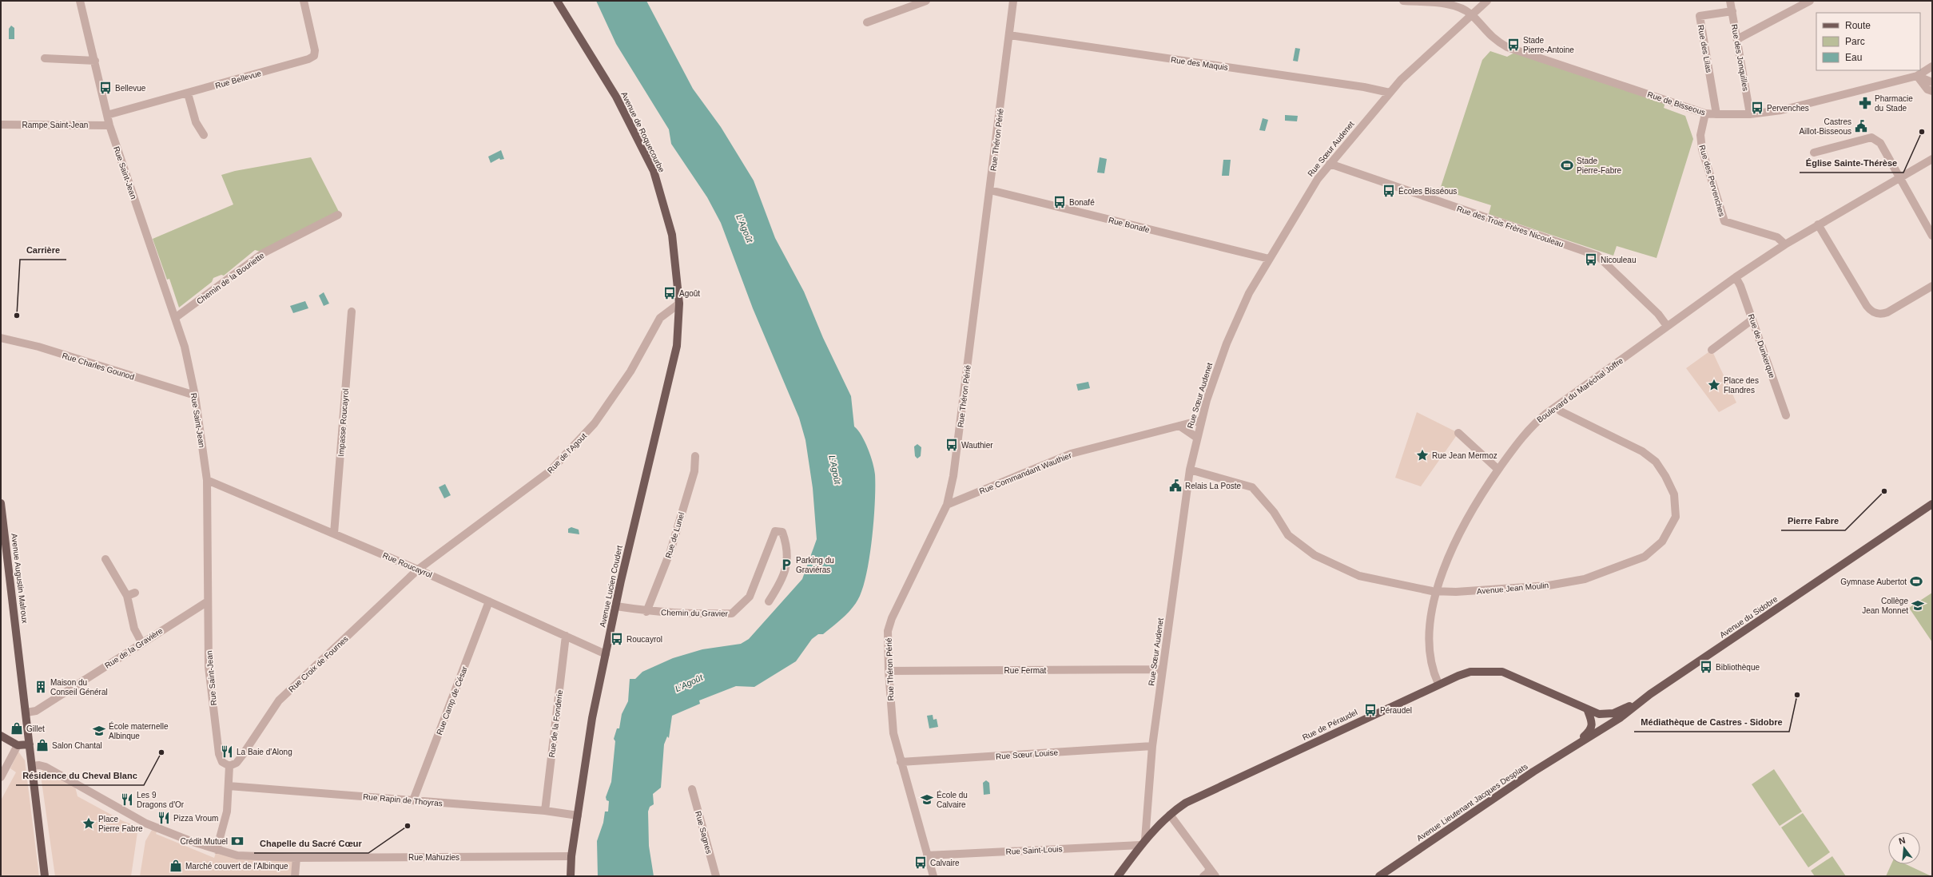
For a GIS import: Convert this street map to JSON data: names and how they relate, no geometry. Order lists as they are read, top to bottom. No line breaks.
{"streets":{"main road":["Avenue de Roquecourbe","Avenue Augustin Malroux","Avenue Lucien Coudert","Avenue du Sidobre","Rue de Péraudel","Avenue Lieutenant Jacques Desplats"],"street":["Rue des Lilas","Rue des Jonquilles","Rue des Maquis","Rue Bellevue","Rue de Bisseous","Rampe Saint-Jean","Rue Théron Périé","Rue Sœur Audenet","Rue Saint-Jean","Rue des Pervenches","Rue Bonafe","Rue des Trois Frères Nicouleau","Chemin de la Bouriette","Rue de Dunkerque","Rue Charles Gounod","Boulevard du Maréchal Joffre","Impasse Roucayrol","Rue de l'Agout","Rue Commandant Wauthier","Rue de Lunel","Rue Roucayrol","Avenue Jean Moulin","Chemin du Gravier","Rue de la Gravière","Rue Croix de Fournes","Rue Fermat","Rue Camp de César","Rue de la Fonderie","Rue Sœur Louise","Rue Rapin de Thoyras","Rue Sagnes","Rue Saint-Louis","Rue Mahuzies"]},"crossings":[["Rue des Lilas","Rue des Jonquilles"],["Rue des Lilas","Rue de Bisseous"],["Rue des Jonquilles","Rue de Bisseous"],["Rue des Maquis","Rue Théron Périé"],["Rue des Maquis","Rue Sœur Audenet"],["Rue Bellevue","Rue Saint-Jean"],["Rue de Bisseous","Rue Sœur Audenet"],["Rue de Bisseous","Rue des Pervenches"],["Rampe Saint-Jean","Rue Saint-Jean"],["Avenue de Roquecourbe","Rue de l'Agout"],["Avenue de Roquecourbe","Avenue Lucien Coudert"],["Rue Théron Périé","Rue Bonafe"],["Rue Théron Périé","Rue Commandant Wauthier"],["Rue Théron Périé","Rue Fermat"],["Rue Théron Périé","Rue Sœur Louise"],["Rue Théron Périé","Rue Saint-Louis"],["Rue Sœur Audenet","Rue Bonafe"],["Rue Sœur Audenet","Rue des Trois Frères Nicouleau"],["Rue Sœur Audenet","Rue Commandant Wauthier"],["Rue Sœur Audenet","Avenue Jean Moulin"],["Rue Sœur Audenet","Rue Fermat"],["Rue Sœur Audenet","Rue de Péraudel"],["Rue Sœur Audenet","Rue Sœur Louise"],["Rue Sœur Audenet","Rue Saint-Louis"],["Rue Saint-Jean","Chemin de la Bouriette"],["Rue Saint-Jean","Rue Charles Gounod"],["Rue Saint-Jean","Rue Roucayrol"],["Rue Saint-Jean","Rue de la Gravière"],["Rue Saint-Jean","Rue Croix de Fournes"],["Rue des Pervenches","Boulevard du Maréchal Joffre"],["Rue des Trois Frères Nicouleau","Boulevard du Maréchal Joffre"],["Rue de Dunkerque","Boulevard du Maréchal Joffre"],["Boulevard du Maréchal Joffre","Avenue Jean Moulin"],["Boulevard du Maréchal Joffre","Rue de Péraudel"],["Impasse Roucayrol","Rue Roucayrol"],["Rue de l'Agout","Rue Roucayrol"],["Rue de l'Agout","Avenue Lucien Coudert"],["Rue de l'Agout","Rue Croix de Fournes"],["Rue de Lunel","Chemin du Gravier"],["Rue Roucayrol","Avenue Lucien Coudert"],["Rue Roucayrol","Rue Croix de Fournes"],["Rue Roucayrol","Rue Camp de César"],["Rue Roucayrol","Rue de la Fonderie"],["Avenue Augustin Malroux","Rue de la Gravière"],["Avenue Lucien Coudert","Chemin du Gravier"],["Avenue Lucien Coudert","Rue Rapin de Thoyras"],["Avenue Lucien Coudert","Rue Mahuzies"],["Avenue du Sidobre","Rue de Péraudel"],["Avenue du Sidobre","Avenue Lieutenant Jacques Desplats"],["Rue Camp de César","Rue Rapin de Thoyras"],["Rue de la Fonderie","Rue Rapin de Thoyras"],["Rue de Péraudel","Rue Saint-Louis"]],"water":["L'Agoût"],"places":{"bus stop":["Stade Pierre-Antoine","Bellevue","Pervenches","Écoles Bisséous","Bonafé","Nicouleau","Agoût","Wauthier","Roucayrol","Bibliothèque","Péraudel","Calvaire"],"pharmacy":["Pharmacie du Stade"],"public building":["Castres Aillot-Bisseous","Relais La Poste"],"other":["Église Sainte-Thérèse","Carrière","Pierre Fabre","Médiathèque de Castres - Sidobre","Résidence du Cheval Blanc","Chapelle du Sacré Cœur"],"sports":["Stade Pierre-Fabre","Gymnase Aubertot"],"place":["Place des Flandres","Rue Jean Mermoz","Place Pierre Fabre"],"parking":["Parking du Graviéras"],"school or university":["Collège Jean Monnet","École maternelle Albinque","École du Calvaire"],"building":["Maison du Conseil Général"],"shop":["Gillet","Salon Chantal","Marché couvert de l'Albinque"],"restaurant":["La Baie d'Along","Les 9 Dragons d'Or","Pizza Vroum"],"bank":["Crédit Mutuel"]},"legend":["Route","Parc","Eau"],"north":"top"}
